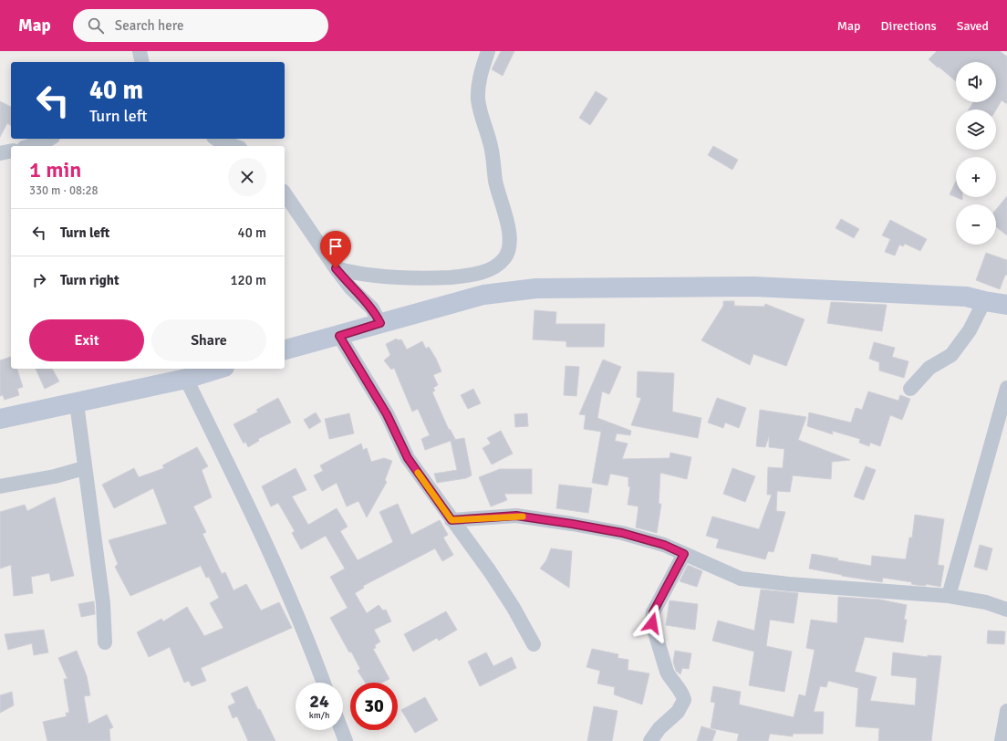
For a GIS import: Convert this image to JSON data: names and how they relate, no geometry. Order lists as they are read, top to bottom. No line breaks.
{"page":{"header":"Map","search":"Search here","nav":["Map","Directions","Saved"],"map_buttons":["+","−"],"turn":["40 m","Turn left"],"heading":["1 min","330 m · 08:28"],"list":[{"name":"Turn left","value":"40 m"},{"name":"Turn right","value":"120 m"}],"buttons":["Exit","Share"],"speed":"24 km/h","limit":"30"}}
